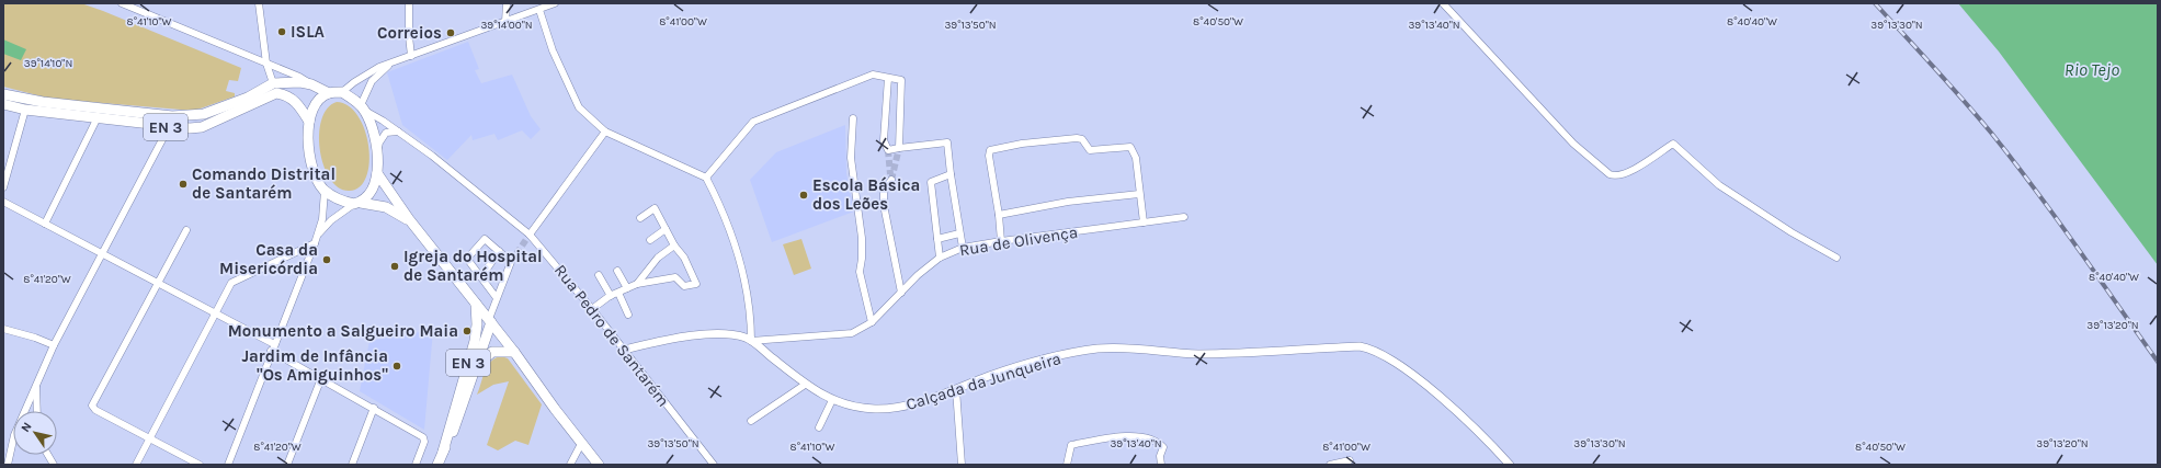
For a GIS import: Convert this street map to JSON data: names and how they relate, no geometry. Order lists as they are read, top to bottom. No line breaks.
{"streets":{"main road":["EN 3"],"street":["Rua de Olivença","Rua Pedro de Santarém","Calçada da Junqueira"]},"crossings":[["EN 3","Rua Pedro de Santarém"],["Rua de Olivença","Calçada da Junqueira"]],"water":["Rio Tejo"],"places":["ISLA","Correios","Comando Distrital de Santarém","Escola Básica dos Leões","Casa da Misericórdia","Igreja do Hospital de Santarém","Monumento a Salgueiro Maia","Jardim de Infância \"Os Amiguinhos\""],"north":"top left","coordinates":["8°41'10\"W","8°41'00\"W","8°40'50\"W","8°40'40\"W","39°14'00\"N","39°13'50\"N","39°13'40\"N","39°13'30\"N","39°14'10\"N","8°41'20\"W","39°13'20\"N"]}
